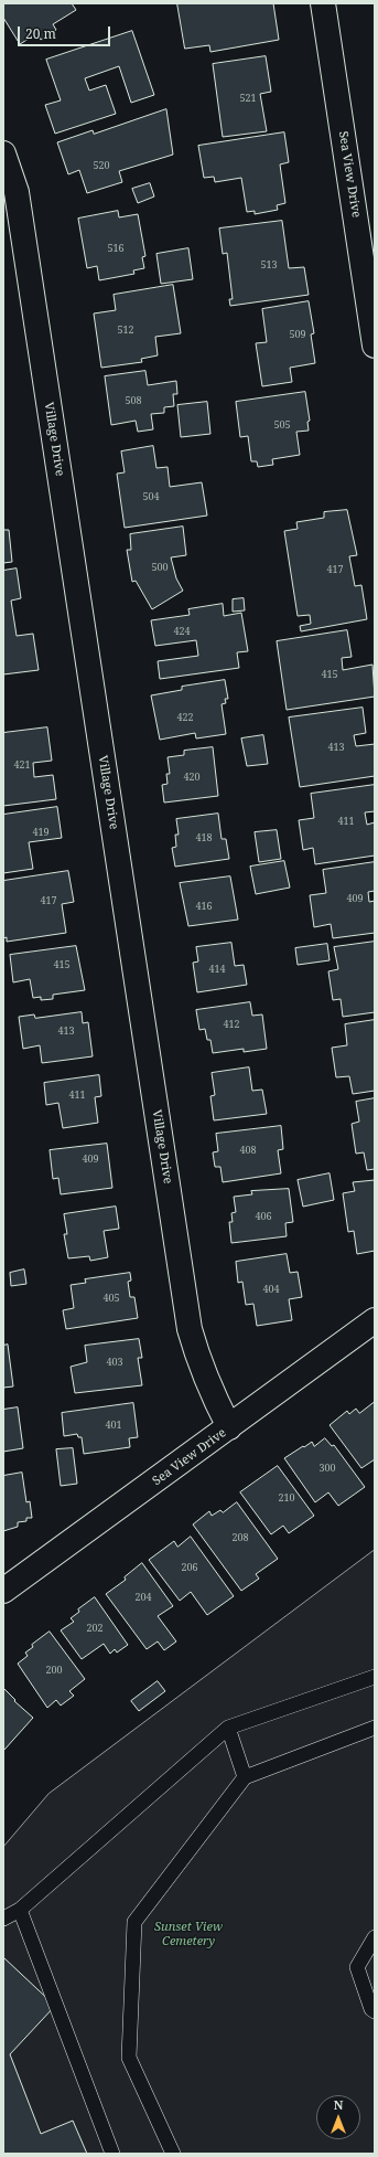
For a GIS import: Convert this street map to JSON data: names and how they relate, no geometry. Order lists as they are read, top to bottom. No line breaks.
{"streets":{"street":["Sea View Drive","Village Drive"]},"crossings":[["Sea View Drive","Village Drive"]],"parks":["Sunset View Cemetery"],"house_numbers":["521","520","516","513","512","509","508","505","504","500","417","424","415","422","413","421","420","411","419","418","409","417","416","415","414","412","413","411","408","409","406","404","405","403","401","300","210","208","206","204","202","200"],"scale_bar":"20 m","north":"top"}
